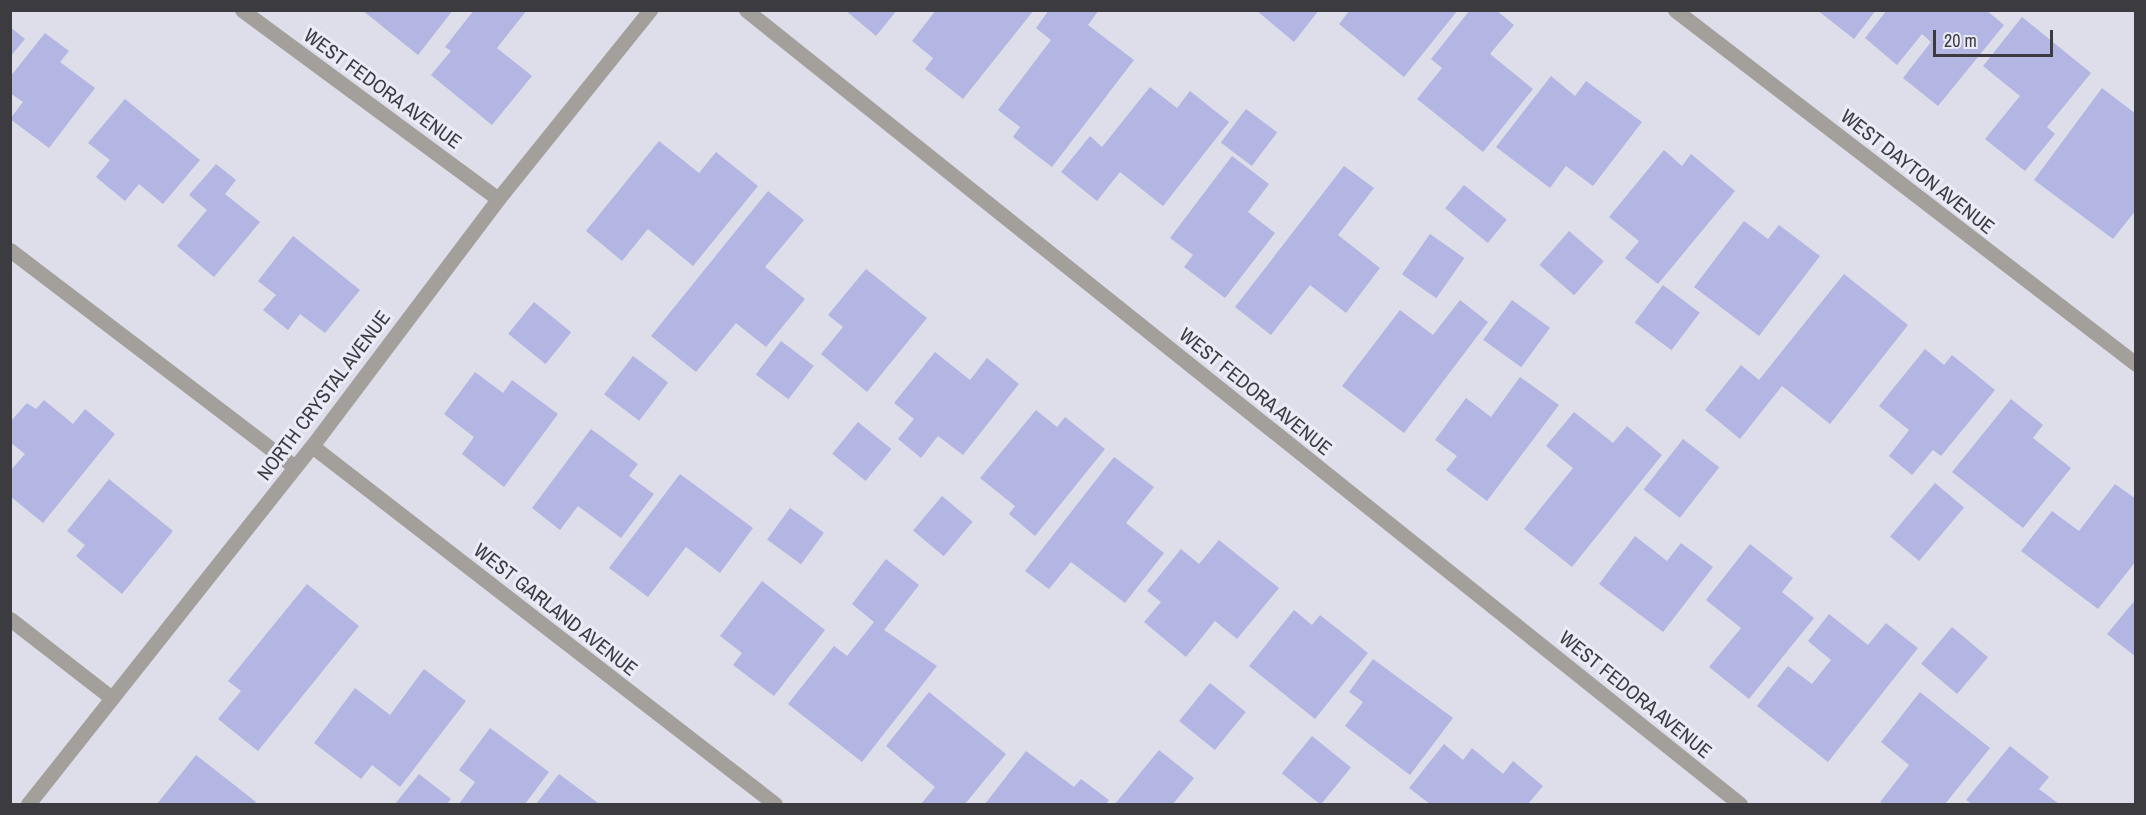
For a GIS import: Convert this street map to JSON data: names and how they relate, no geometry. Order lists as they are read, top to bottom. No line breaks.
{"streets":{"street":["WEST FEDORA AVENUE","WEST DAYTON AVENUE","NORTH CRYSTAL AVENUE","WEST GARLAND AVENUE"]},"crossings":[["WEST FEDORA AVENUE","NORTH CRYSTAL AVENUE"],["NORTH CRYSTAL AVENUE","WEST GARLAND AVENUE"]],"scale_bar":"20 m"}
